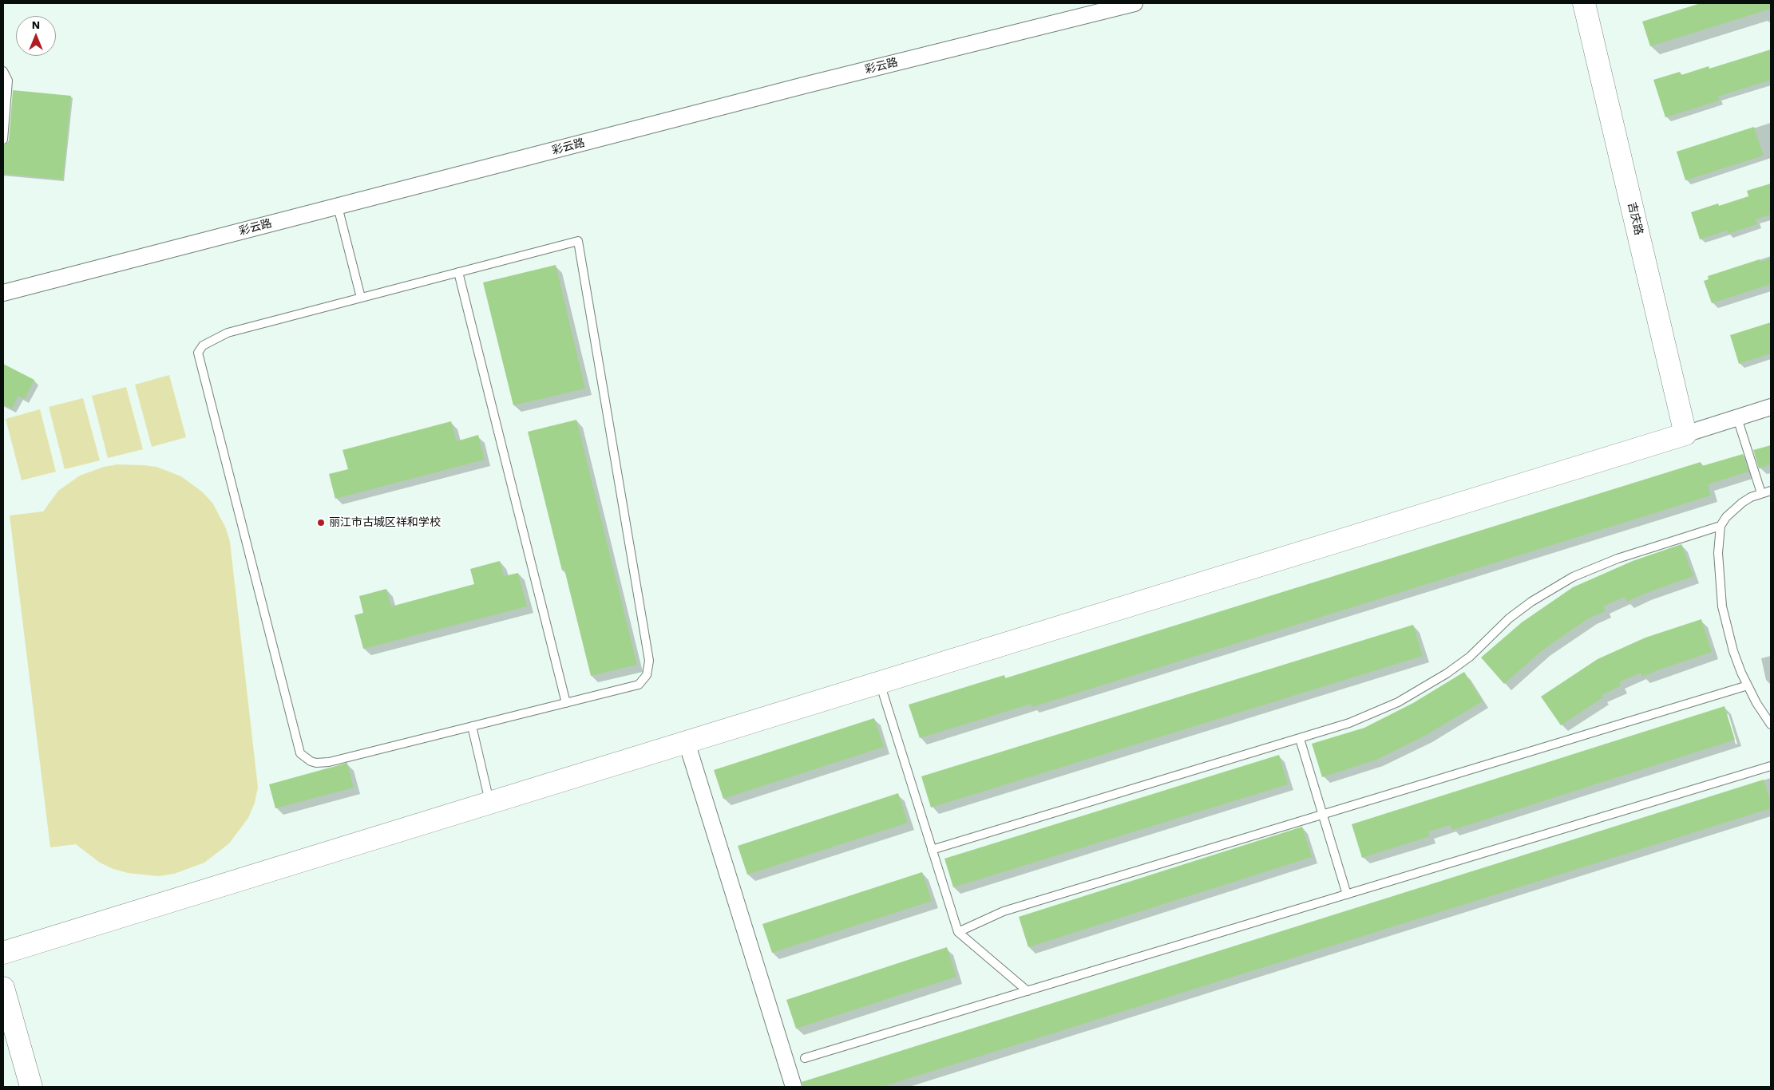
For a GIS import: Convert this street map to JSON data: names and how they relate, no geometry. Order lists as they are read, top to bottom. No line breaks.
{"streets":{"street":["彩云路","吉庆路"]},"places":["丽江市古城区祥和学校"],"north":"top"}
